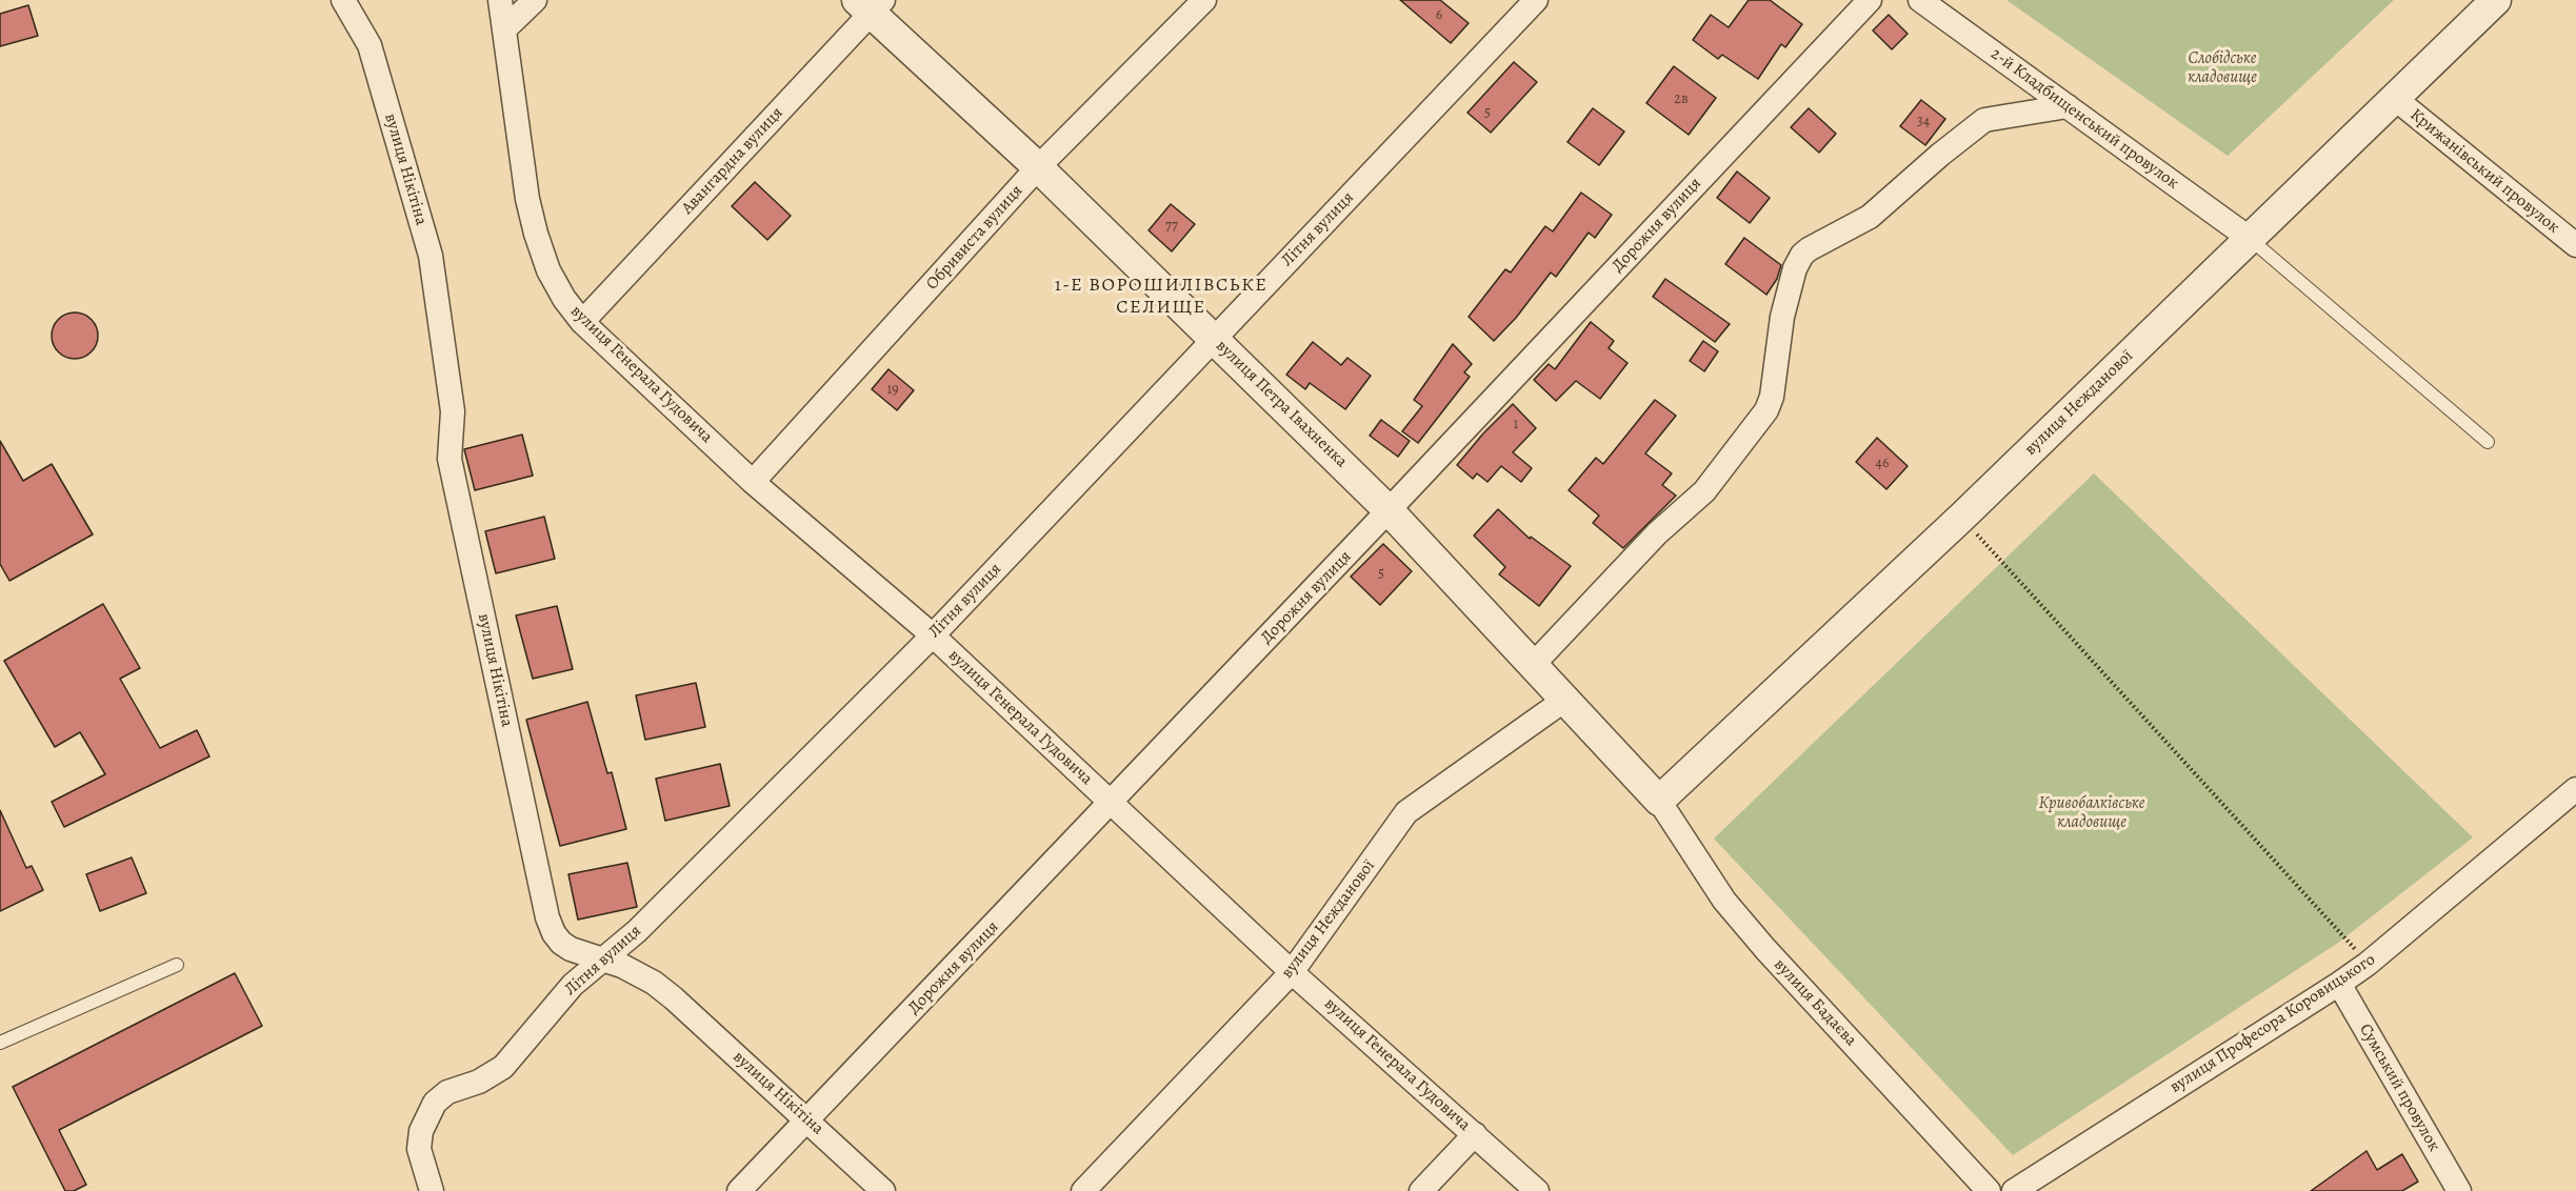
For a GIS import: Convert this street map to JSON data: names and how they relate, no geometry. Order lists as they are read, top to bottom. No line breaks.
{"streets":{"street":["2-й Кладбищенський провулок","Авангардна вулиця","вулиця Нікітіна","Крижанівський провулок","Дорожня вулиця","Літня вулиця","Обривиста вулиця","вулиця Генерала Гудовича","вулиця Нежданової","вулиця Петра Івахненка","вулиця Бадаєва","вулиця Професора Коровицького","Сумський провулок"]},"crossings":[["2-й Кладбищенський провулок","вулиця Нежданової"],["Авангардна вулиця","вулиця Генерала Гудовича"],["Авангардна вулиця","вулиця Петра Івахненка"],["вулиця Нікітіна","Дорожня вулиця"],["вулиця Нікітіна","Літня вулиця"],["Крижанівський провулок","вулиця Нежданової"],["Дорожня вулиця","вулиця Генерала Гудовича"],["Дорожня вулиця","вулиця Петра Івахненка"],["Літня вулиця","вулиця Генерала Гудовича"],["Літня вулиця","вулиця Петра Івахненка"],["Обривиста вулиця","вулиця Генерала Гудовича"],["Обривиста вулиця","вулиця Петра Івахненка"],["вулиця Генерала Гудовича","вулиця Нежданової"],["вулиця Нежданової","вулиця Петра Івахненка"],["вулиця Нежданової","вулиця Бадаєва"],["вулиця Петра Івахненка","вулиця Бадаєва"],["вулиця Професора Коровицького","Сумський провулок"]],"districts":["1-Е ВОРОШИЛІВСЬКЕ СЕЛИЩЕ"],"parks":["Слобідське кладовище","Кривобалківське кладовище"],"house_numbers":["6","2в","5","34","77","19","1","46","5"]}
